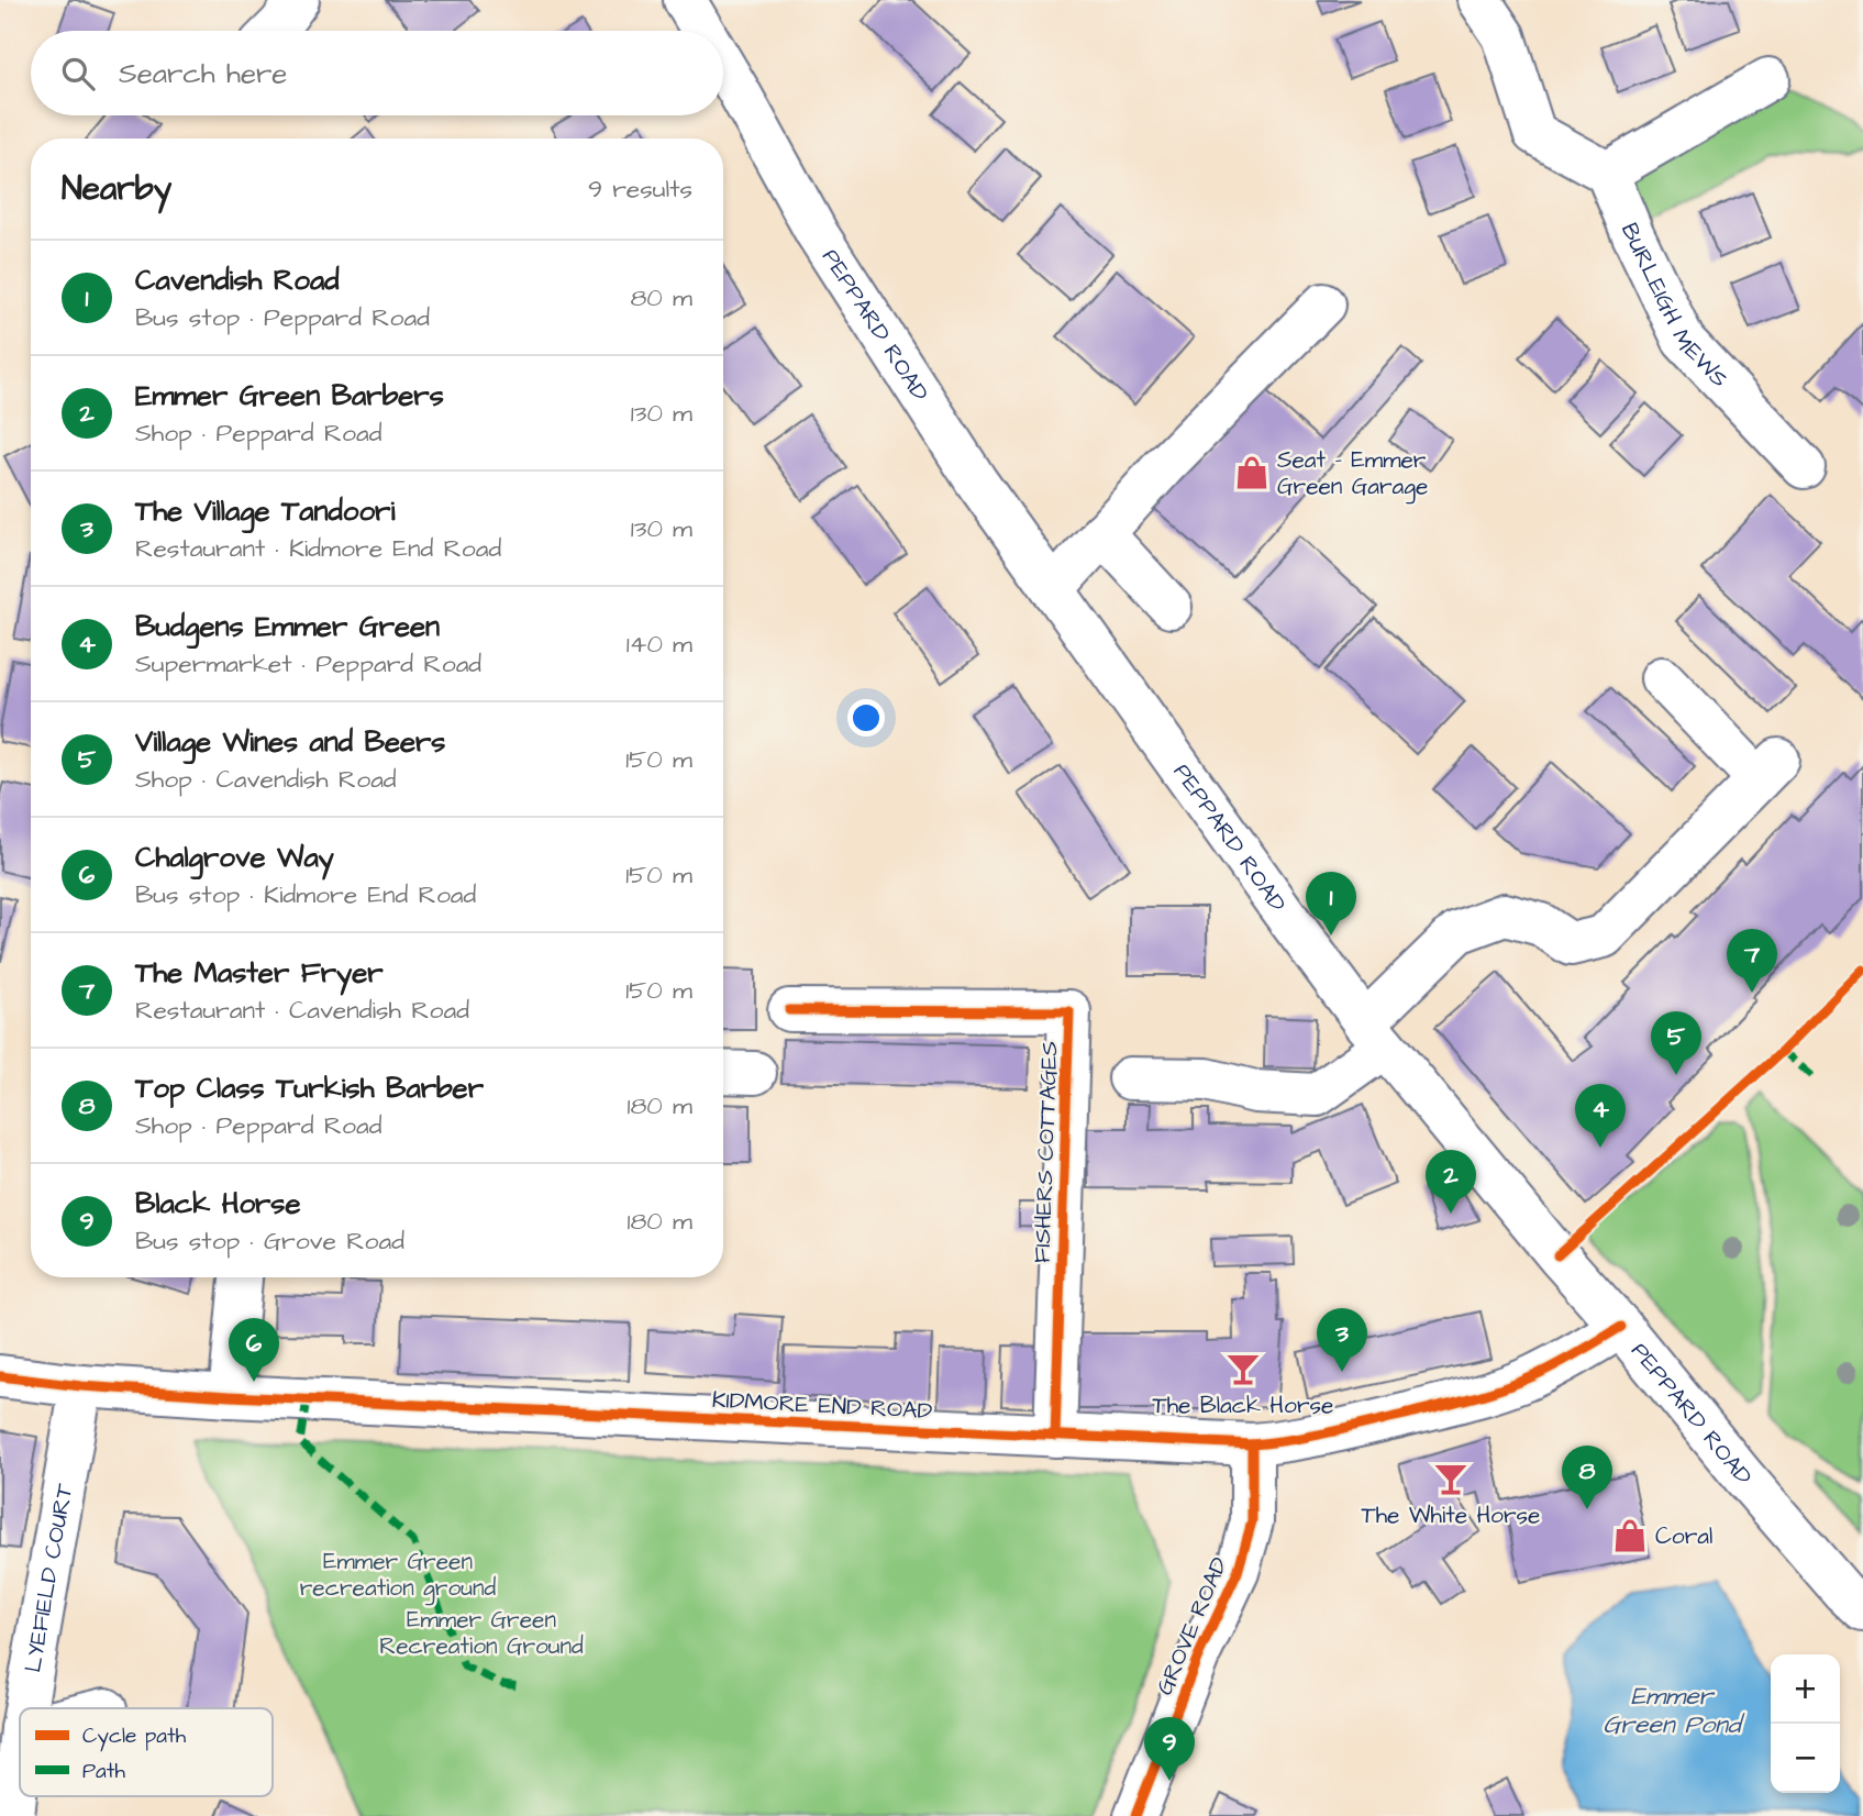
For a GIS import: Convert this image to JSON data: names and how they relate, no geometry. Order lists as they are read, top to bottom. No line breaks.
{"streets":{"street":["BURLEIGH MEWS","PEPPARD ROAD","FISHERS COTTAGES","KIDMORE END ROAD","LYEFIELD COURT","GROVE ROAD"]},"crossings":[["PEPPARD ROAD","KIDMORE END ROAD"],["FISHERS COTTAGES","KIDMORE END ROAD"],["KIDMORE END ROAD","LYEFIELD COURT"],["KIDMORE END ROAD","GROVE ROAD"]],"water":["Emmer Green Pond"],"parks":["Emmer Green recreation ground","Emmer Green Recreation Ground"],"places":{"shop":["Seat - Emmer Green Garage","Coral"],"bar":["The Black Horse","The White Horse"]},"legend":["Cycle path","Path"],"page":{"search":"Search here","heading":["Nearby","9 results"],"list":[{"mark":"1","name":"Cavendish Road","note":"Bus stop · Peppard Road","value":"80 m"},{"mark":"2","name":"Emmer Green Barbers","note":"Shop · Peppard Road","value":"130 m"},{"mark":"3","name":"The Village Tandoori","note":"Restaurant · Kidmore End Road","value":"130 m"},{"mark":"4","name":"Budgens Emmer Green","note":"Supermarket · Peppard Road","value":"140 m"},{"mark":"5","name":"Village Wines and Beers","note":"Shop · Cavendish Road","value":"150 m"},{"mark":"6","name":"Chalgrove Way","note":"Bus stop · Kidmore End Road","value":"150 m"},{"mark":"7","name":"The Master Fryer","note":"Restaurant · Cavendish Road","value":"150 m"},{"mark":"8","name":"Top Class Turkish Barber","note":"Shop · Peppard Road","value":"180 m"},{"mark":"9","name":"Black Horse","note":"Bus stop · Grove Road","value":"180 m"}],"pins":["1","7","5","4","2","3","6","8","9"],"map_buttons":["+","−"]}}
